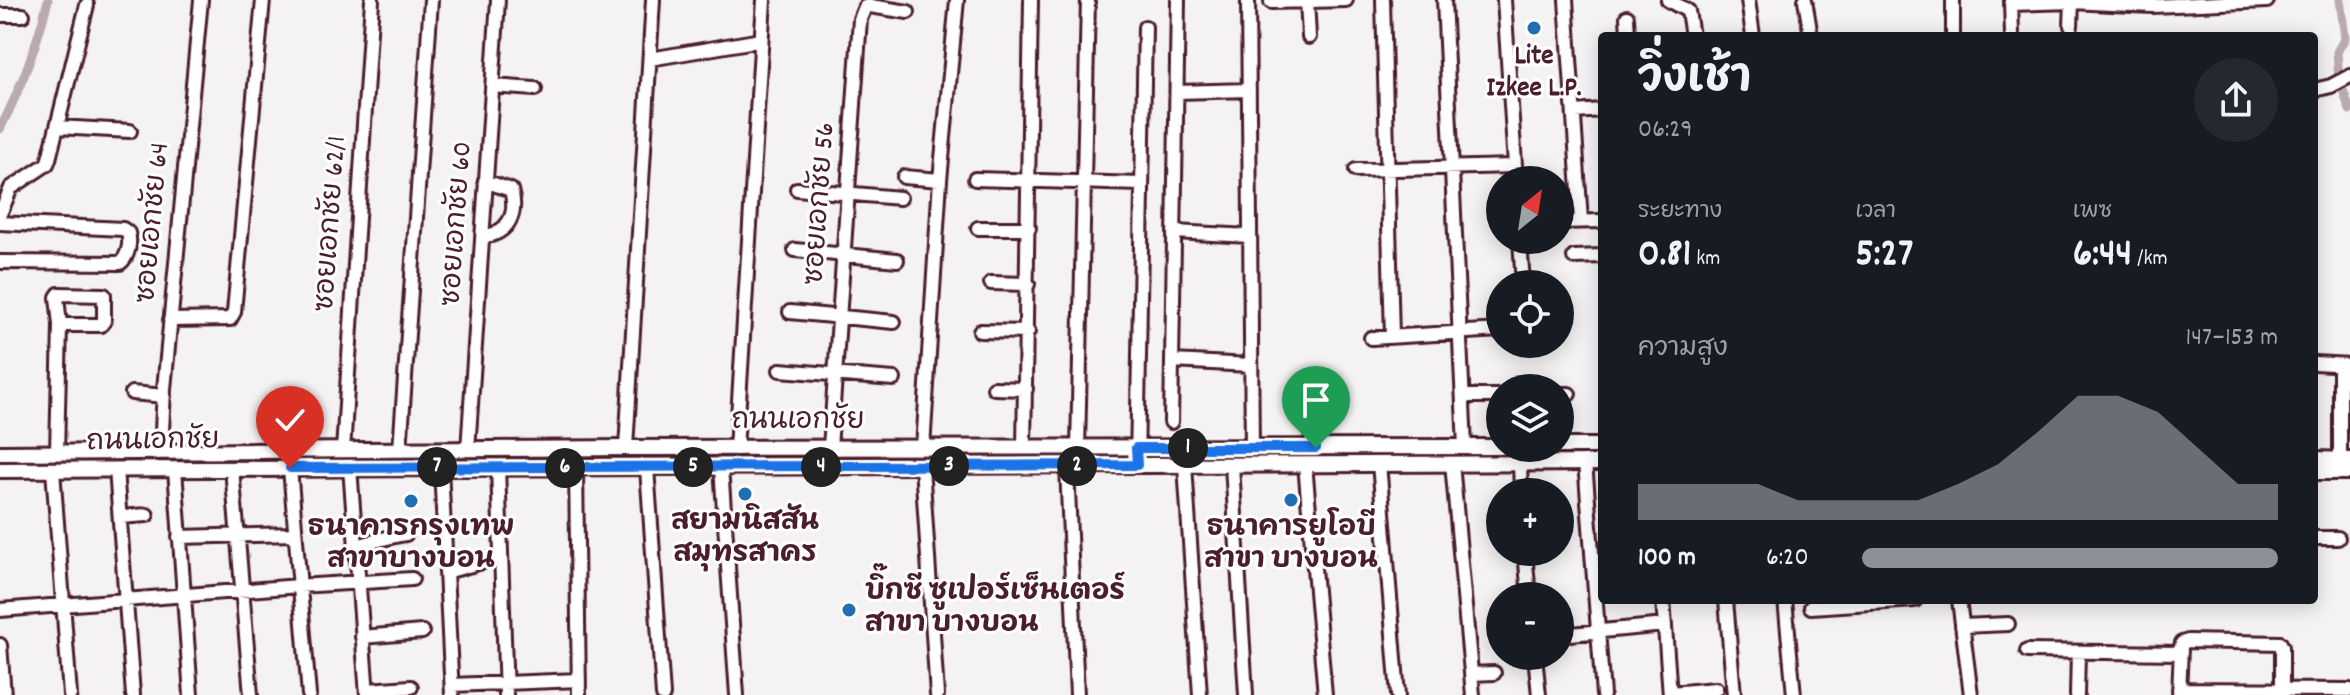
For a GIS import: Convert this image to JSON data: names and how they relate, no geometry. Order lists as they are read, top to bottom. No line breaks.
{"streets":{"main road":["ถนนเอกชัย"],"street":["ซอยเอกชัย 56","ซอยเอกชัย 64","ซอยเอกชัย 62/1","ซอยเอกชัย 60"]},"crossings":[["ซอยเอกชัย 56","ถนนเอกชัย"],["ซอยเอกชัย 64","ถนนเอกชัย"],["ซอยเอกชัย 62/1","ถนนเอกชัย"],["ซอยเอกชัย 60","ถนนเอกชัย"]],"places":["Lite Izkee L.P.","สยามนิสสัน สมุทรสาคร","ธนาคารยูโอบี สาขา บางบอน","ธนาคารกรุงเทพ สาขาบางบอน","บิ๊กซี ซูเปอร์เซ็นเตอร์ สาขา บางบอน"],"north":"top right","page":{"heading":["วิ่งเช้า","06:29"],"map_buttons":["+","−"],"stats":[["ระยะทาง","0.81 km"],["เวลา","5:27"],["เพซ","6:44 /km"]],"chart":["ความสูง","147–153 m"],"pins":["1","2","3","4","5","7","6"],"list":[{"name":"100 m","note":"6:20"}]}}
